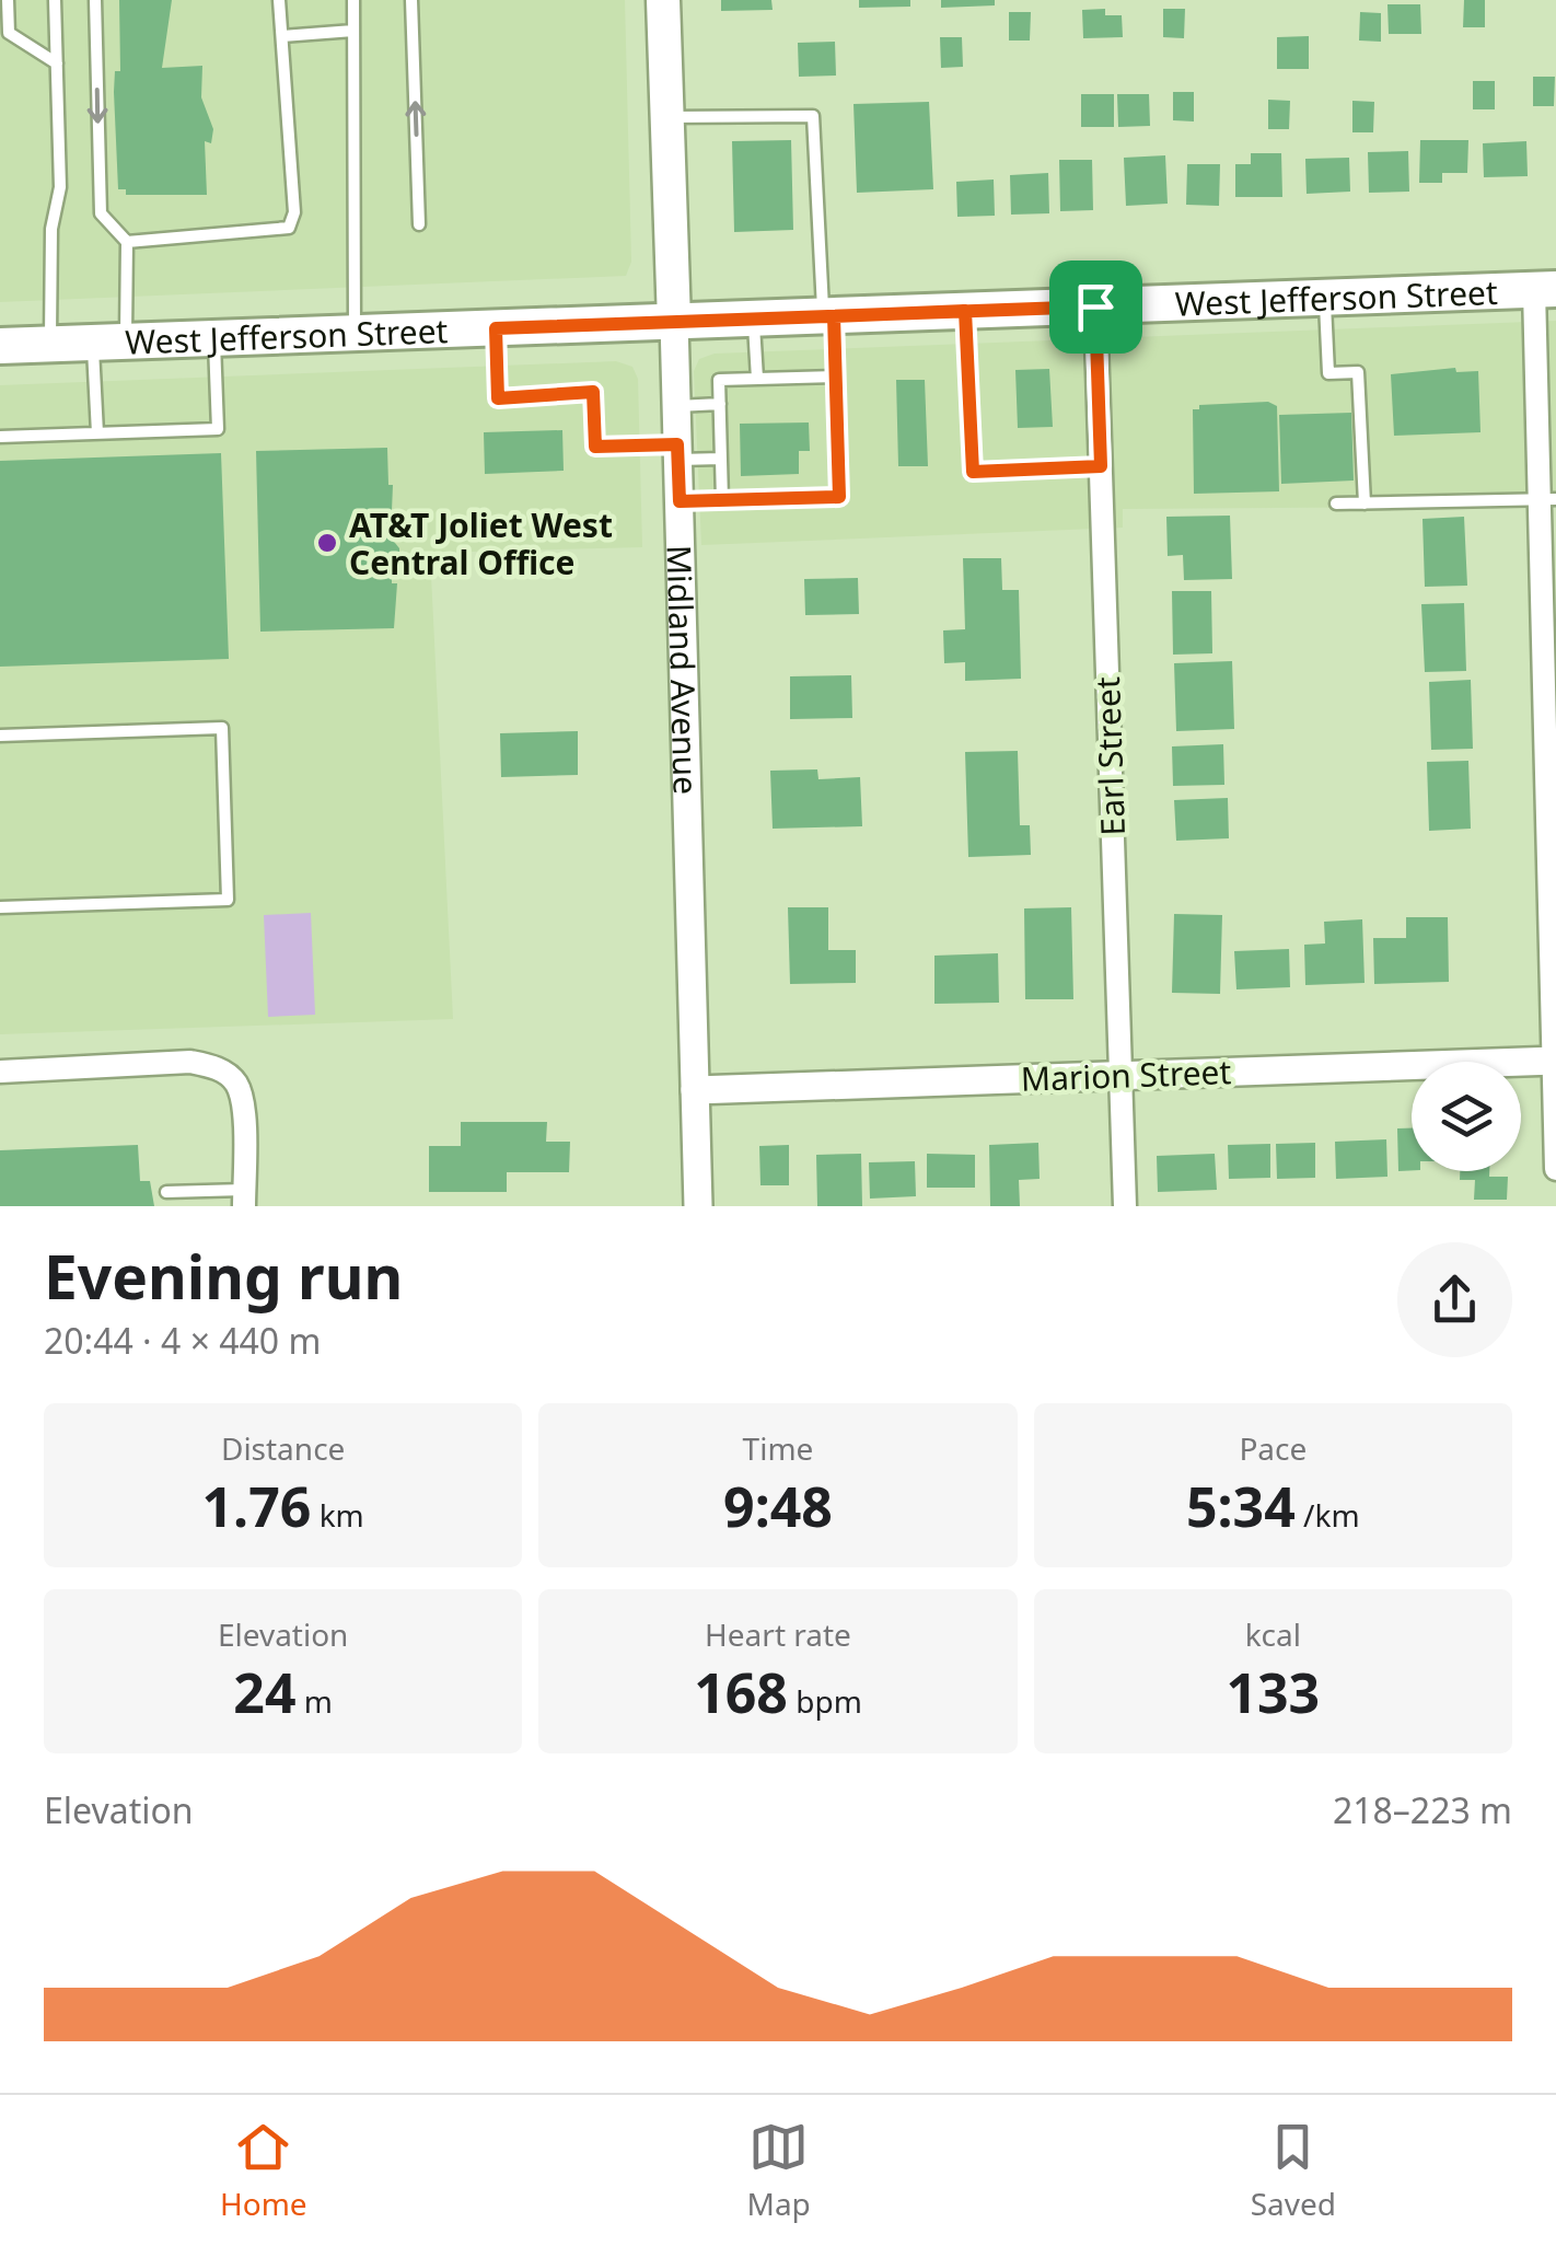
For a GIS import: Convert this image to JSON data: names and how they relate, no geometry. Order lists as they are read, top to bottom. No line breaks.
{"streets":{"main road":["West Jefferson Street","Midland Avenue"],"street":["Earl Street","Marion Street"]},"crossings":[["West Jefferson Street","Midland Avenue"],["West Jefferson Street","Earl Street"],["Midland Avenue","Marion Street"],["Earl Street","Marion Street"]],"places":["AT&T Joliet West Central Office"],"page":{"heading":["Evening run","20:44 · 4 × 440 m"],"stats":[["Distance","1.76 km"],["Time","9:48"],["Pace","5:34 /km"],["Elevation","24 m"],["Heart rate","168 bpm"],["kcal","133"]],"chart":["Elevation","218–223 m"],"tabs":["Home","Map","Saved"]}}
